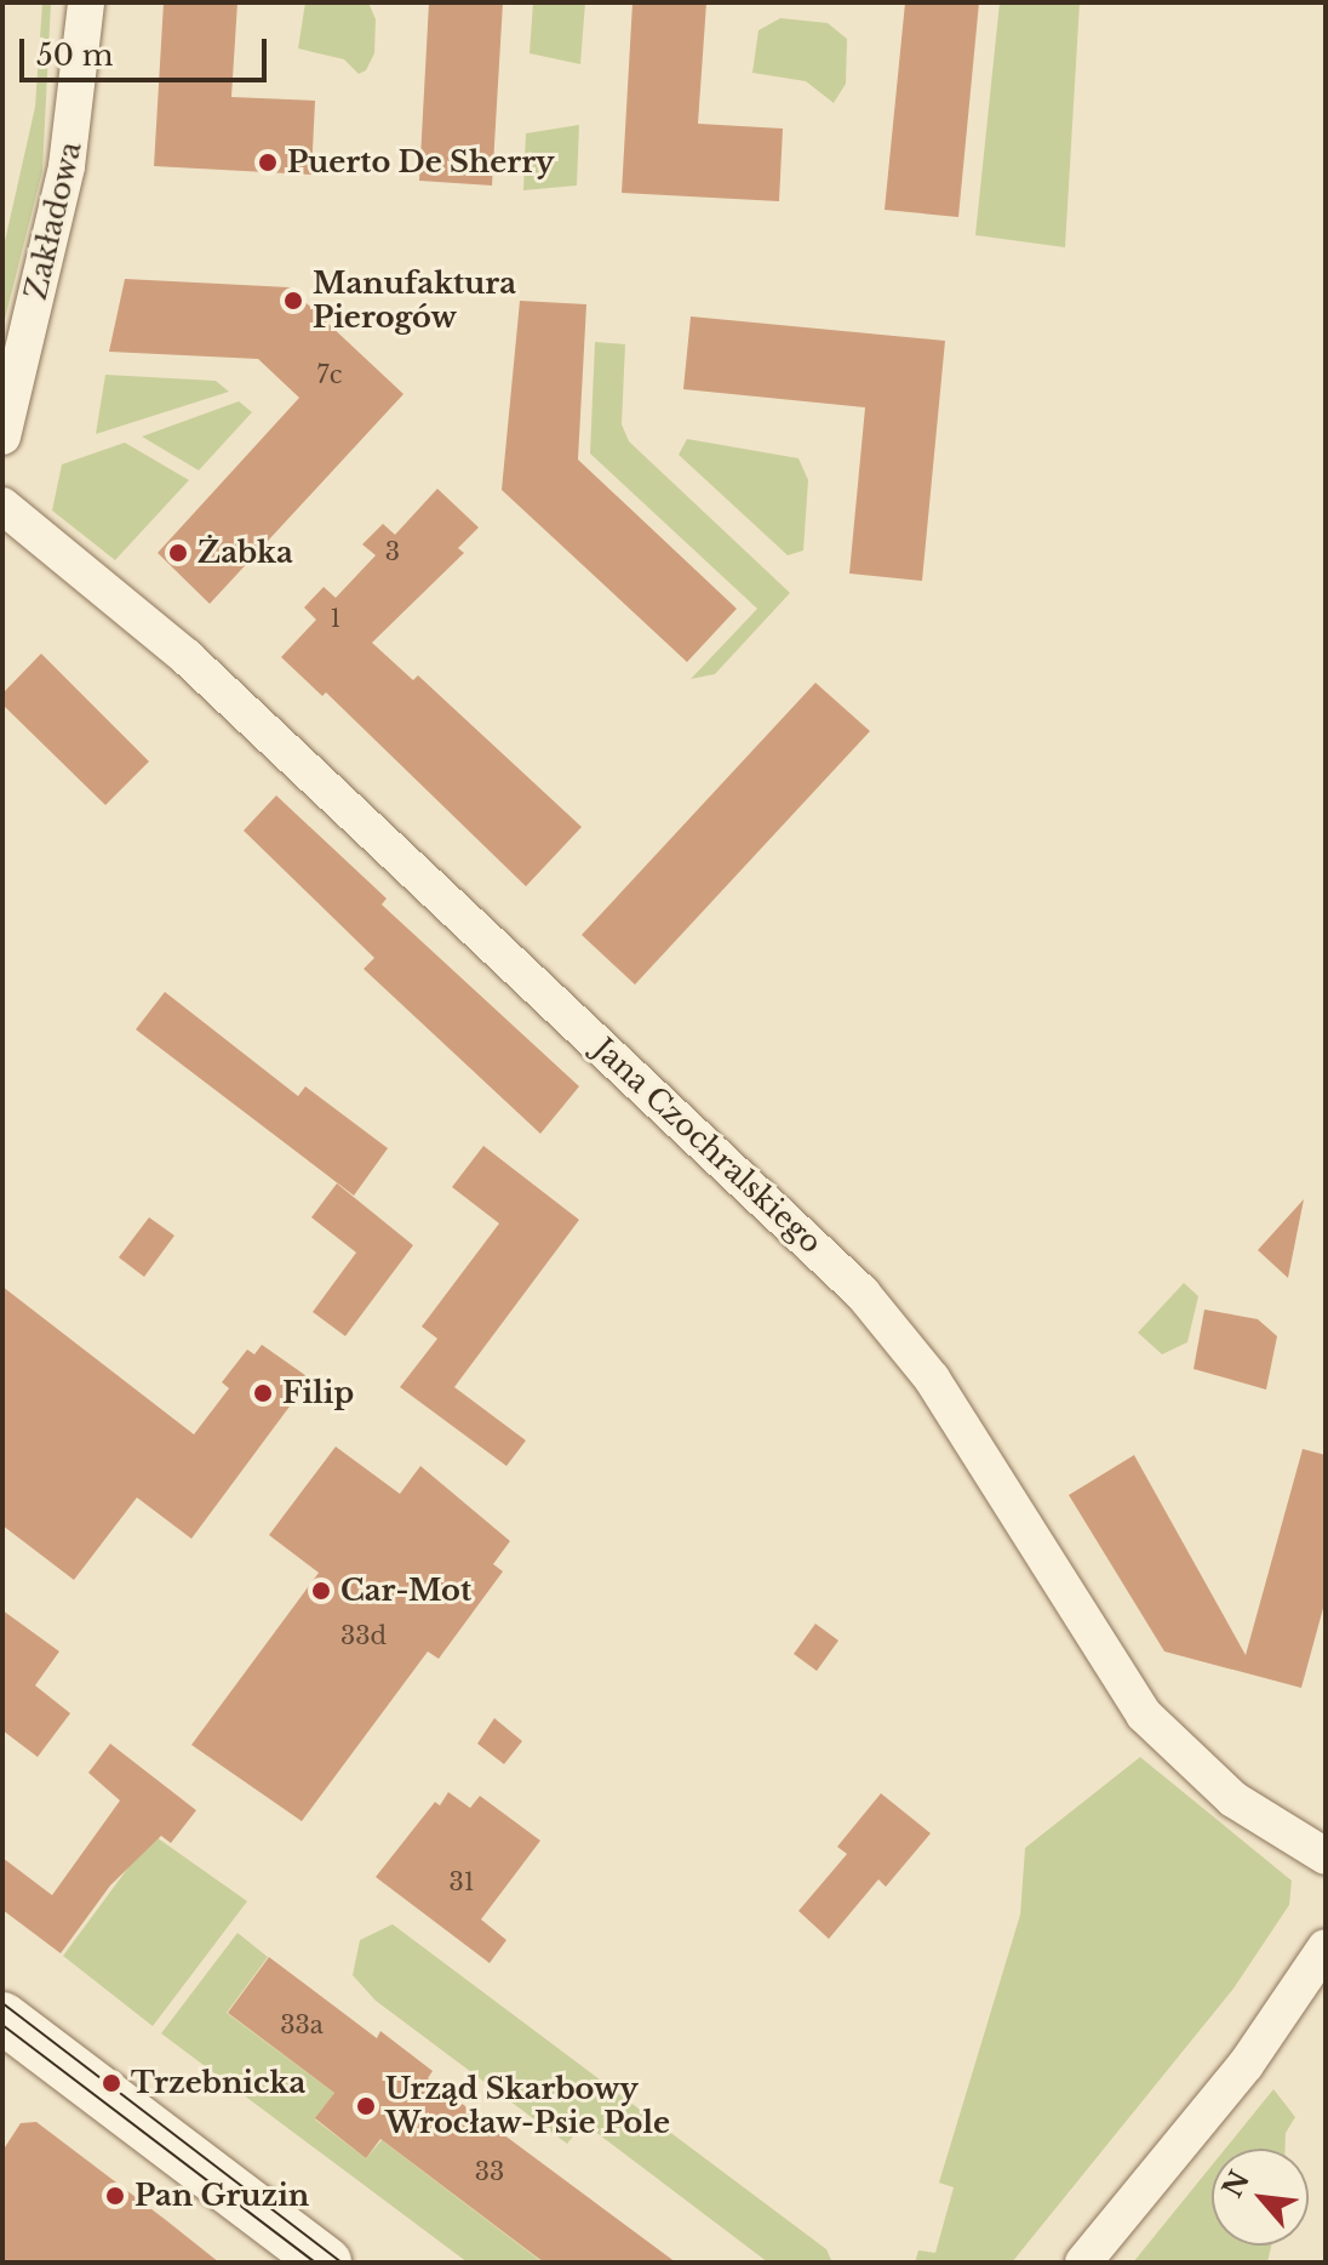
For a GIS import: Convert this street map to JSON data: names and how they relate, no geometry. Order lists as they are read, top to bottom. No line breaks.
{"streets":{"street":["Zakładowa","Jana Czochralskiego"]},"places":["Puerto De Sherry","Manufaktura Pierogów","Żabka","Filip","Car-Mot","Trzebnicka","Urząd Skarbowy Wrocław-Psie Pole","Pan Gruzin"],"house_numbers":["7c","3","1","33d","31","33a","33"],"scale_bar":"50 m","north":"top left"}
